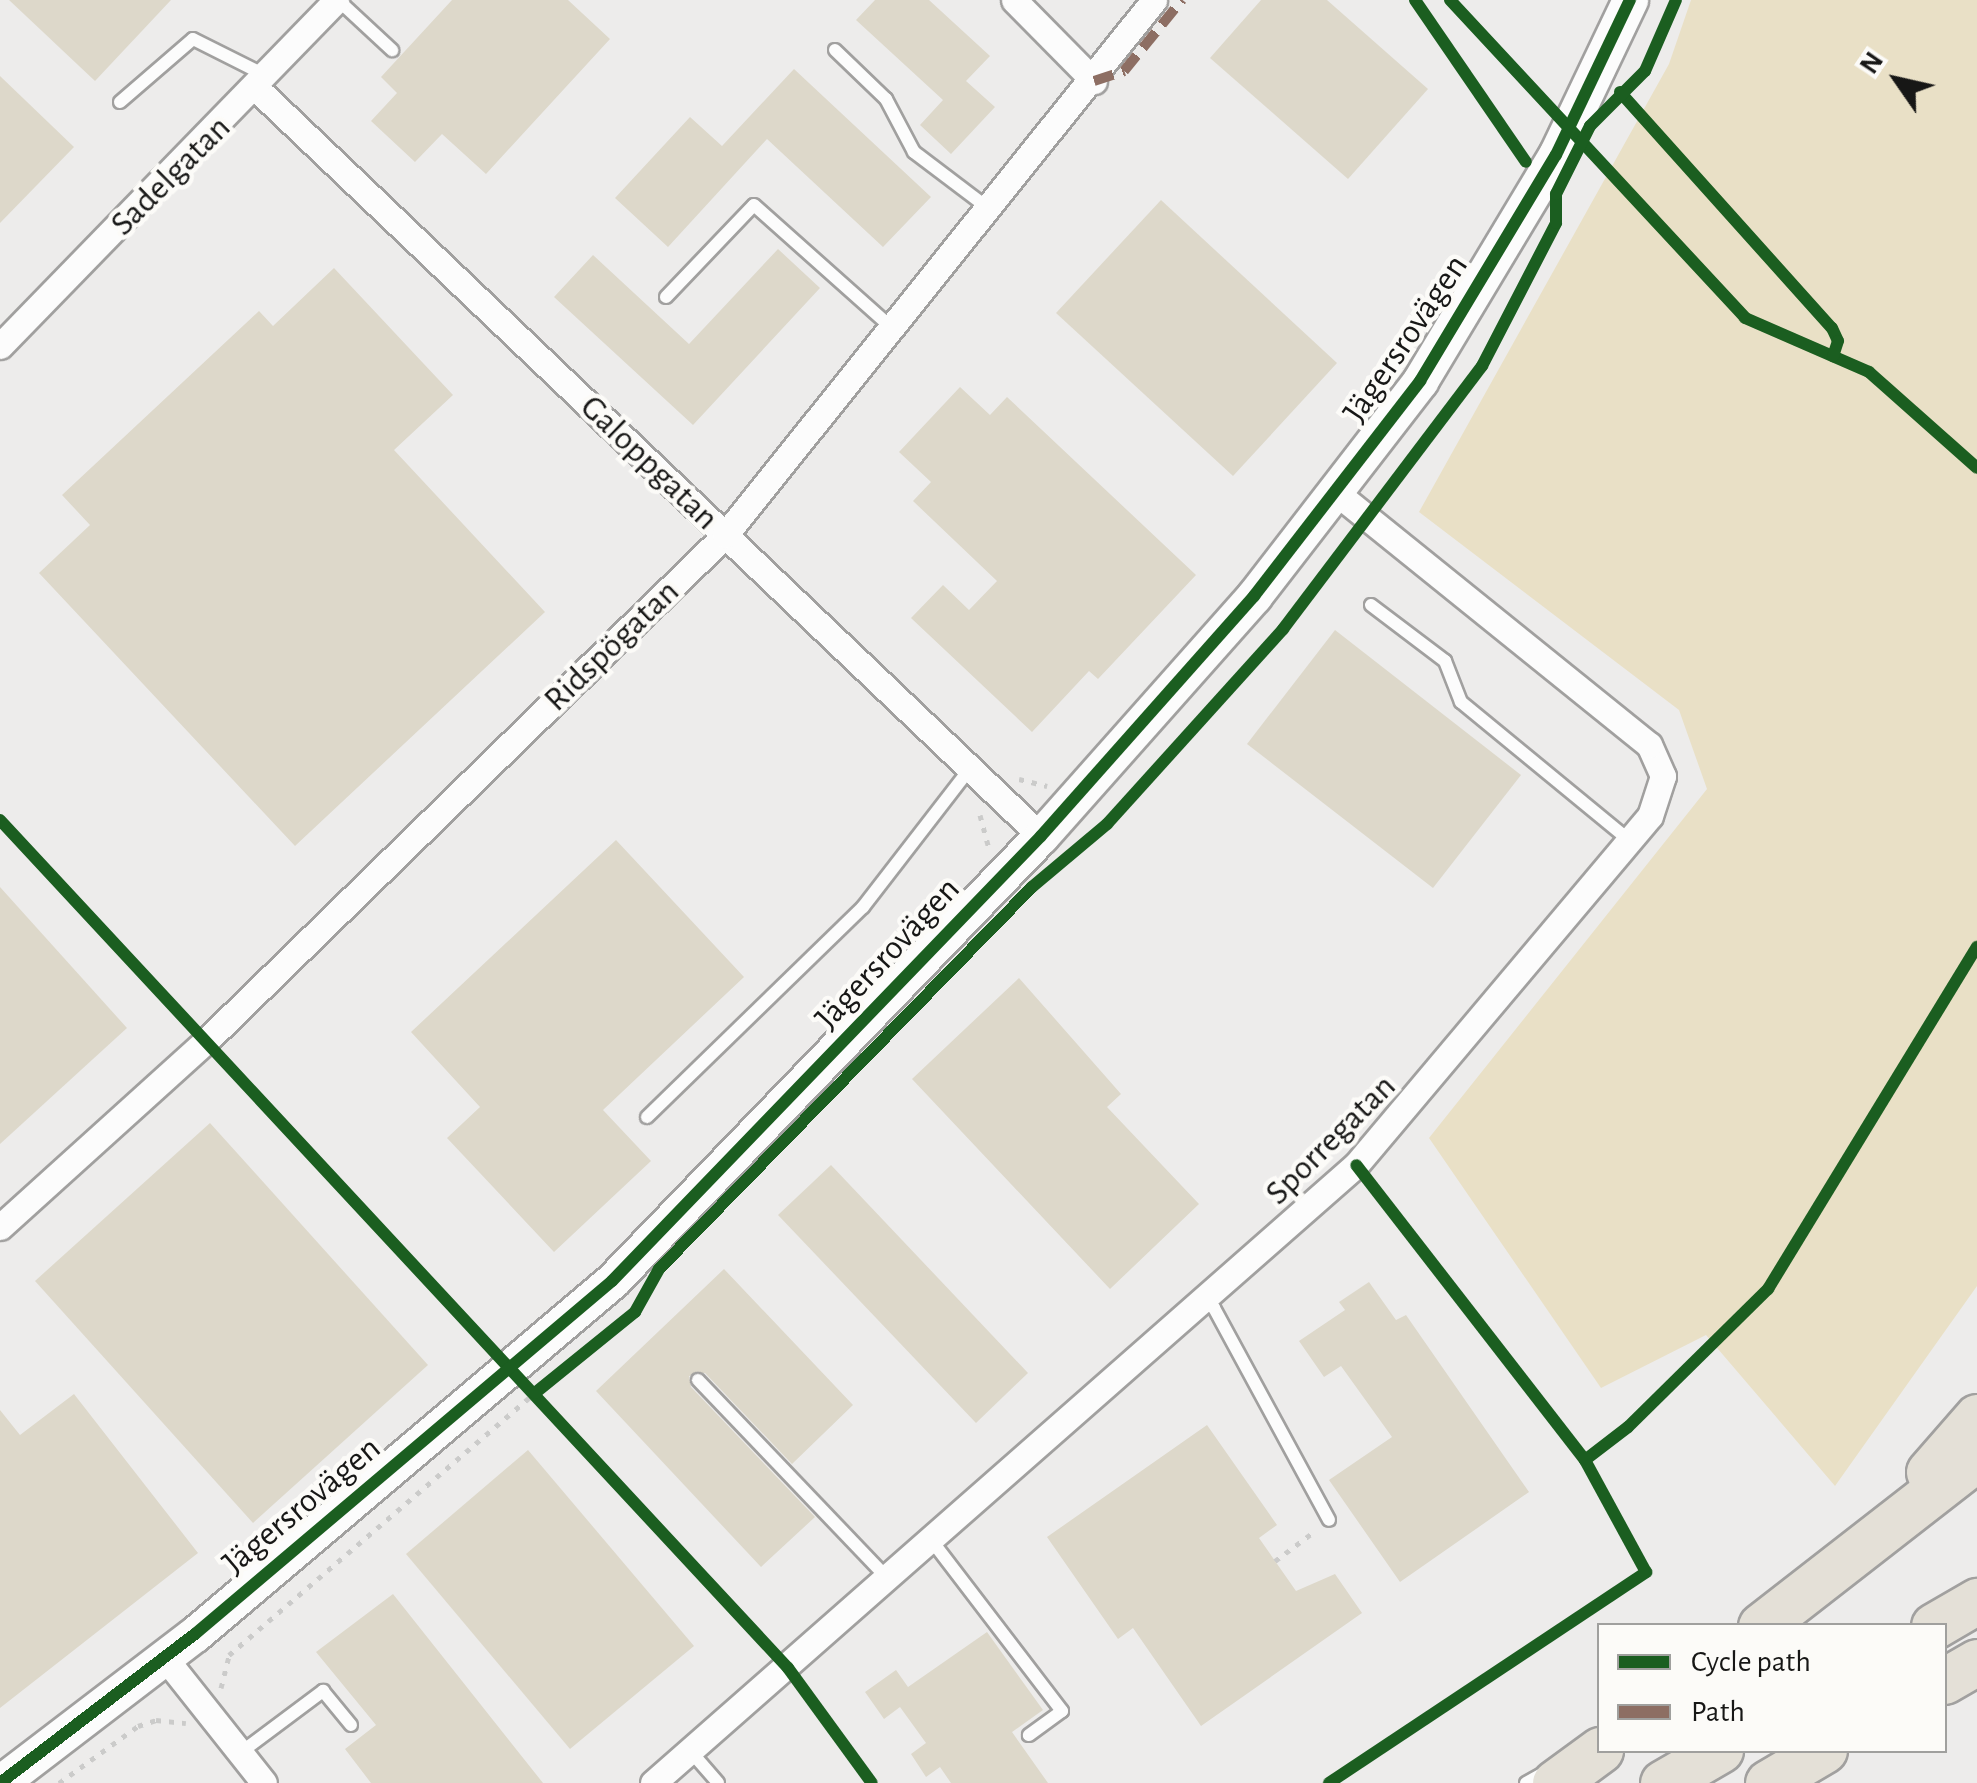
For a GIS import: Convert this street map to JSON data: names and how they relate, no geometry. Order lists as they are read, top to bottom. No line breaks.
{"streets":{"street":["Sadelgatan","Jägersrovägen","Galoppgatan","Ridspögatan","Sporregatan"]},"crossings":[["Sadelgatan","Galoppgatan"],["Jägersrovägen","Galoppgatan"],["Jägersrovägen","Sporregatan"],["Galoppgatan","Ridspögatan"]],"legend":["Cycle path","Path"],"north":"top left"}
